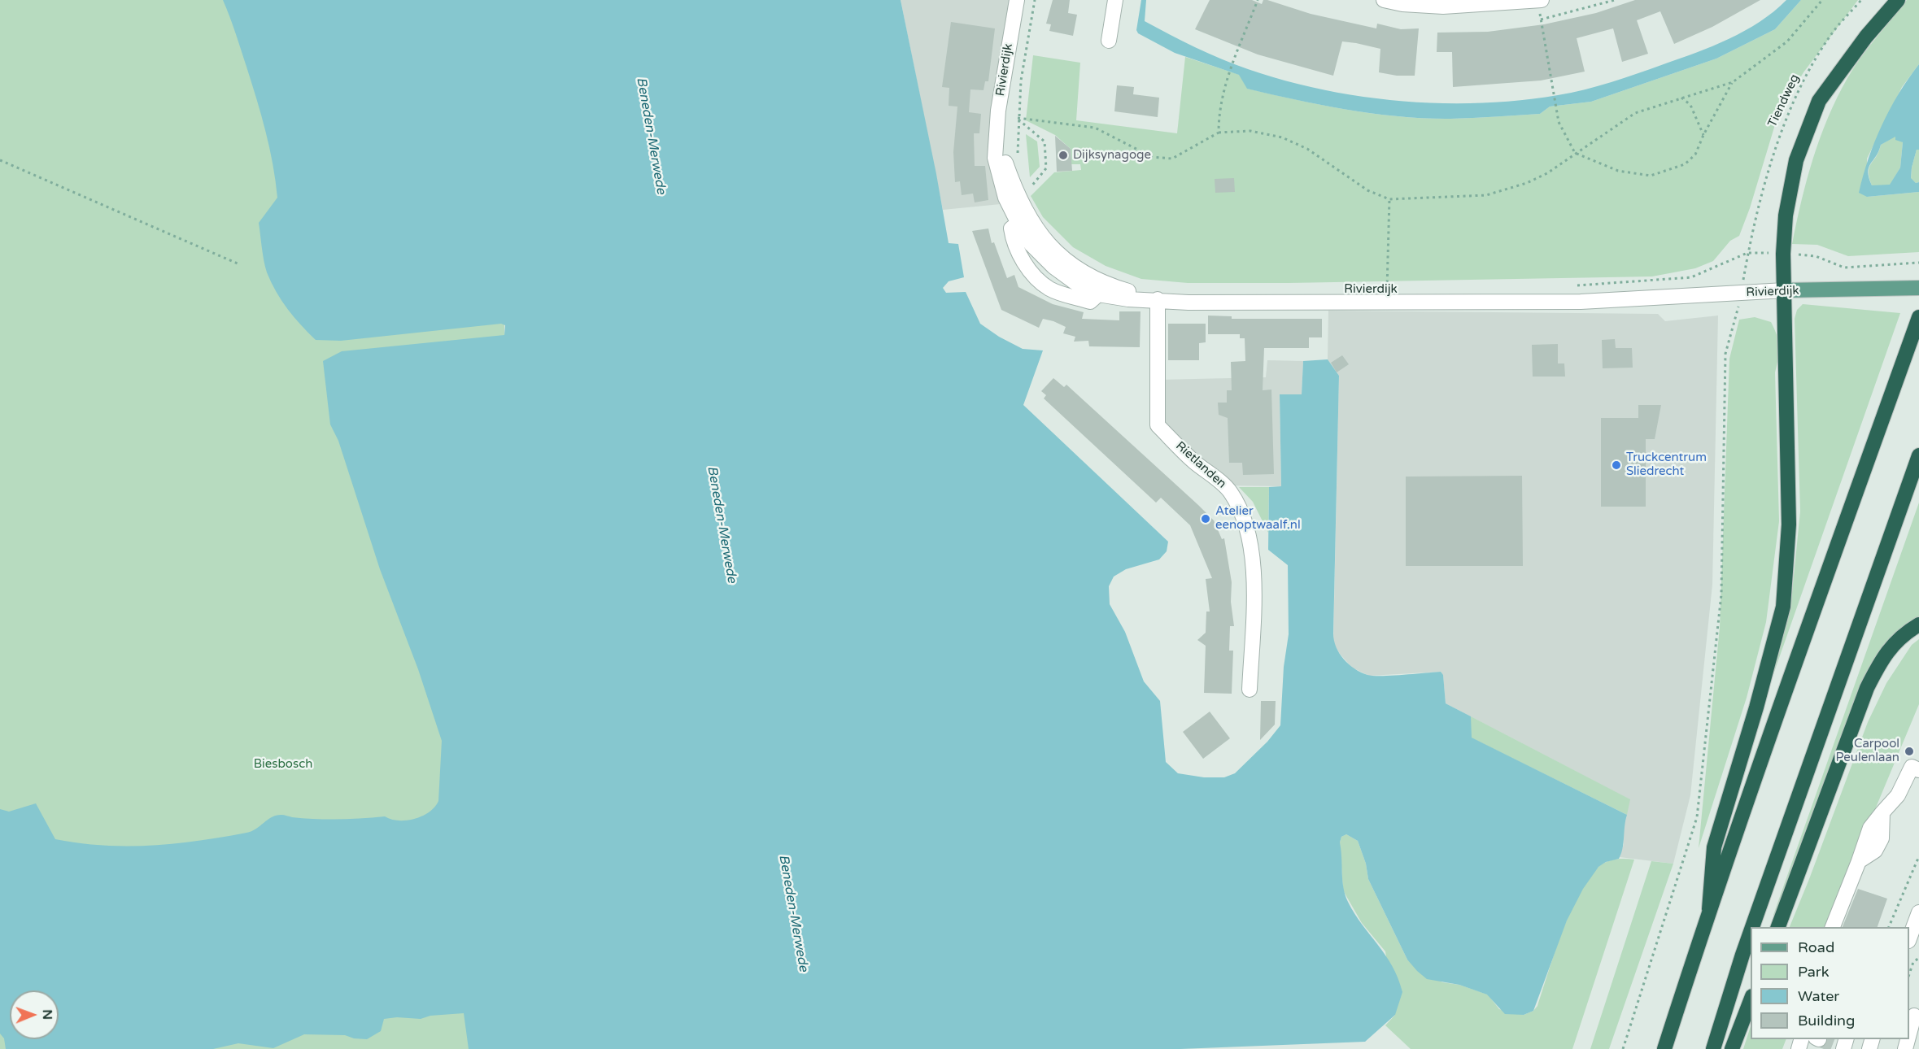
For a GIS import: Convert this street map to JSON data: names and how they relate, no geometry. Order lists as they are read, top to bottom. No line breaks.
{"streets":{"main road":["Rivierdijk"],"street":["Rietlanden"],"path":["Tiendweg"]},"crossings":[["Rivierdijk","Tiendweg"],["Rivierdijk","Rietlanden"]],"water":["Beneden-Merwede"],"parks":["Biesbosch"],"places":["Dijksynagoge","Truckcentrum Sliedrecht","Atelier eenoptwaalf.nl","Carpool Peulenlaan"],"legend":["Road","Park","Water","Building"],"north":"right"}
